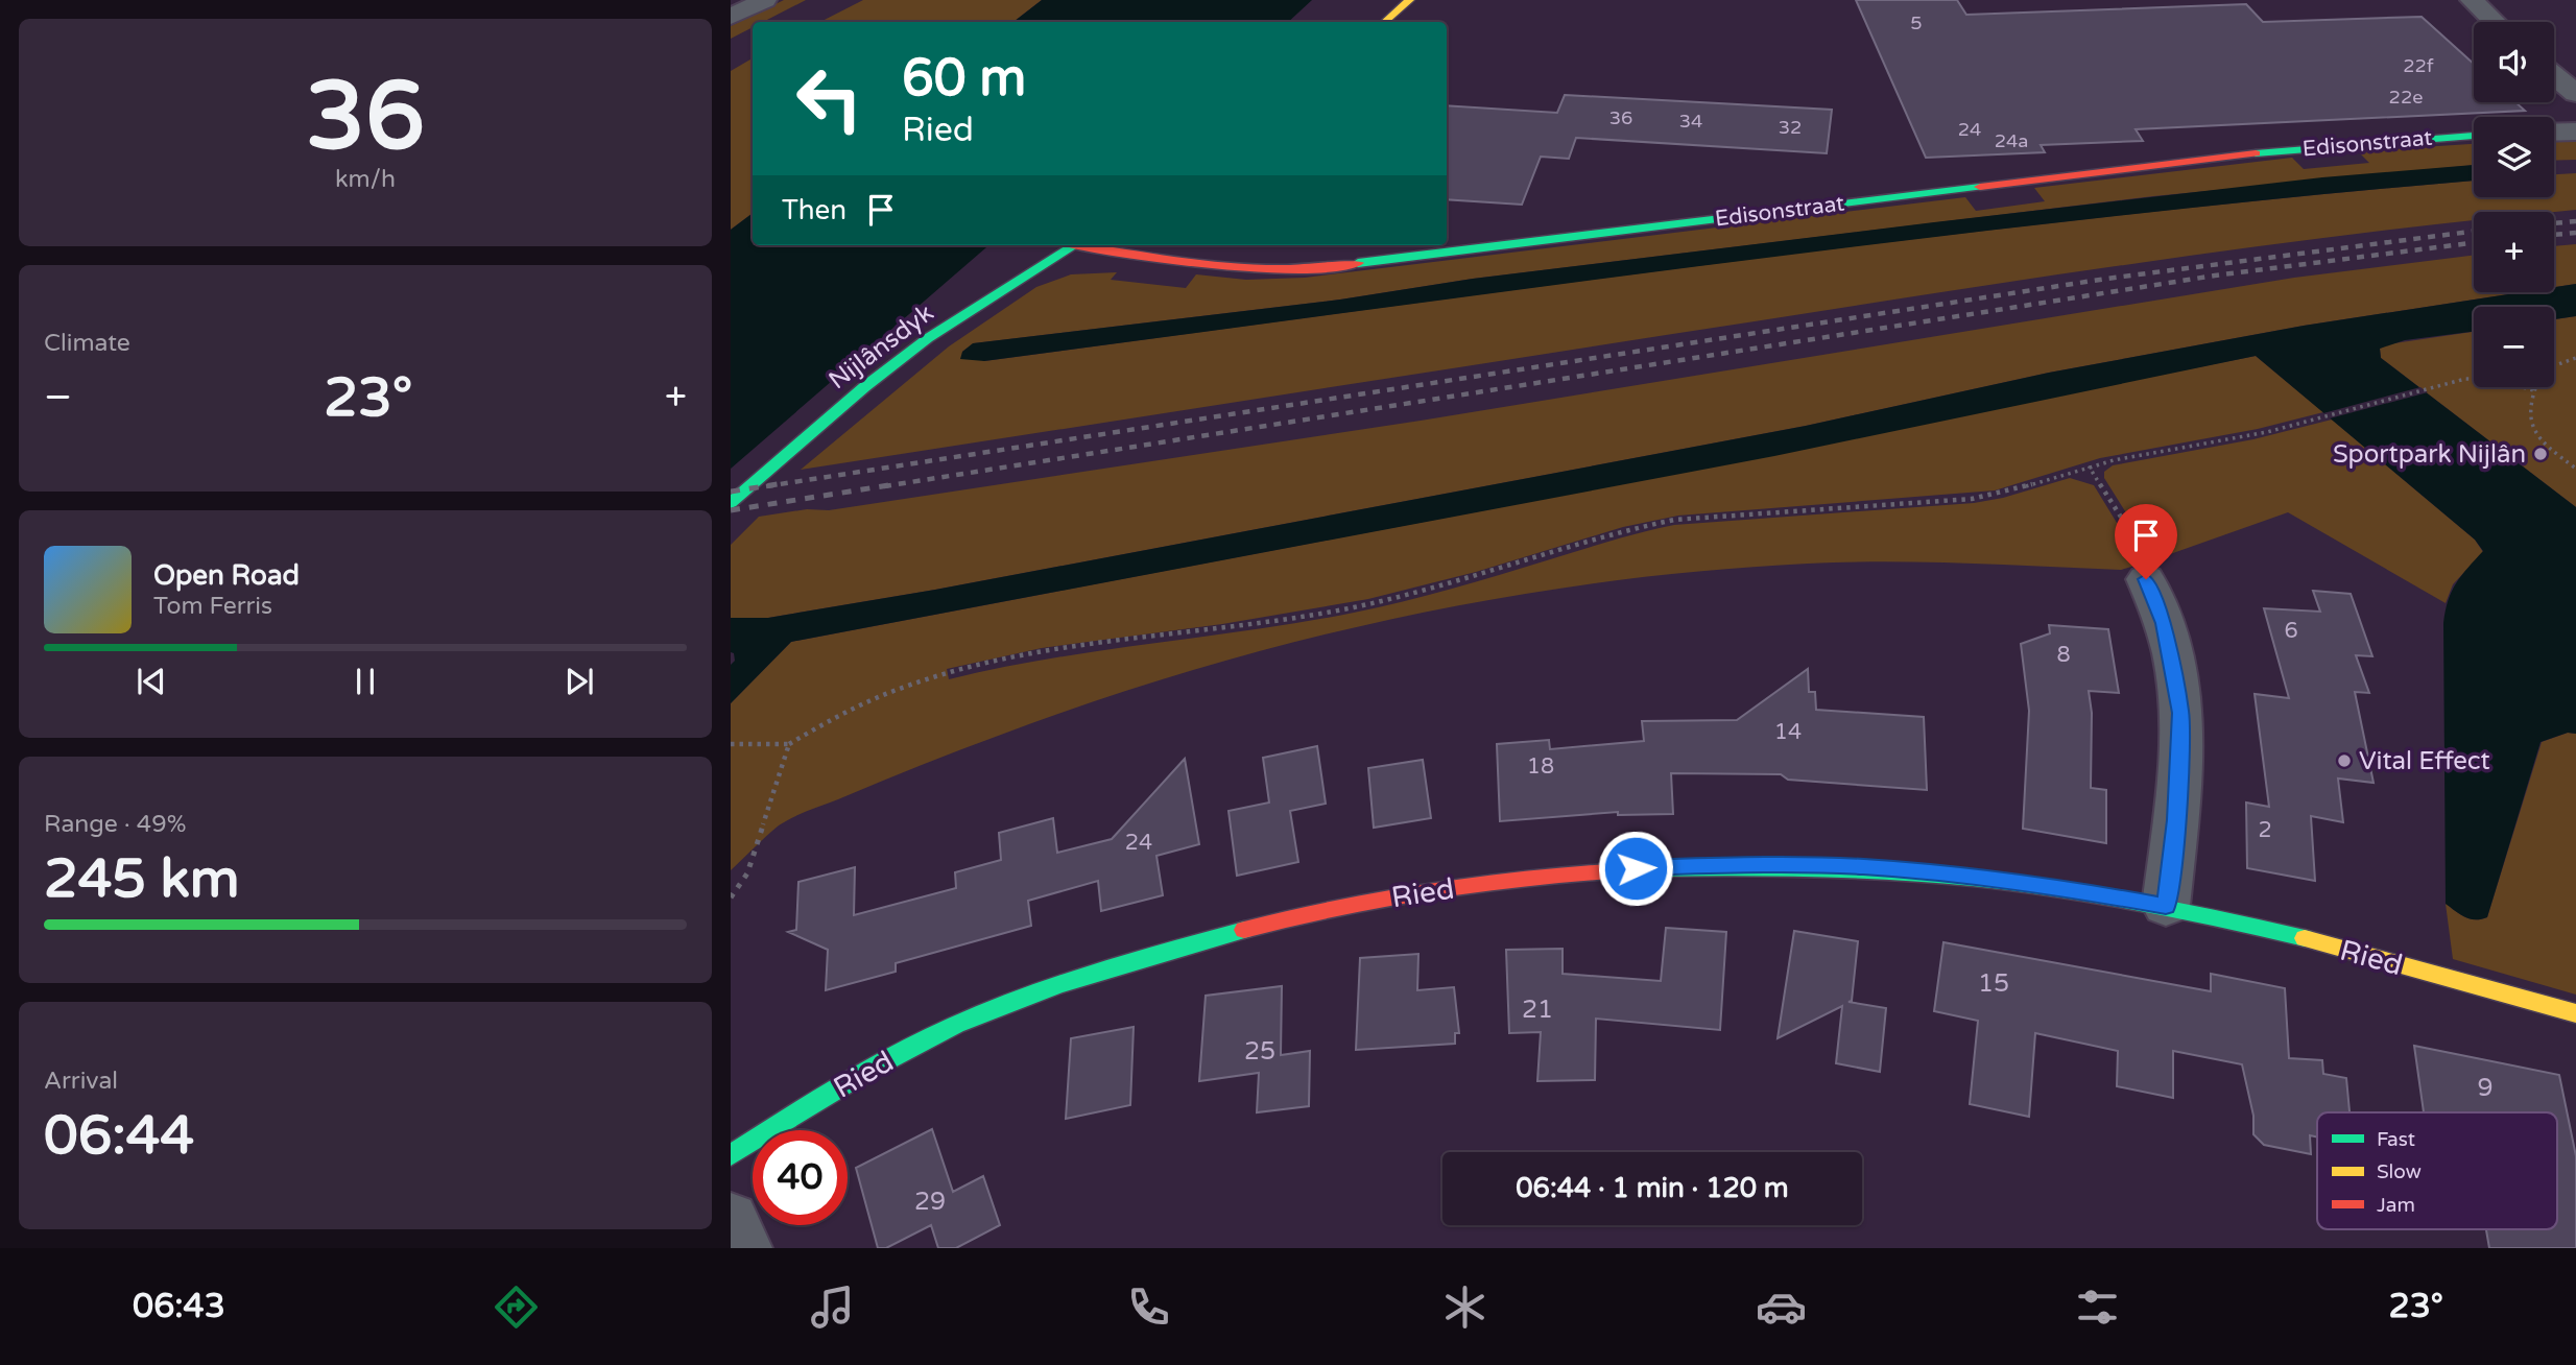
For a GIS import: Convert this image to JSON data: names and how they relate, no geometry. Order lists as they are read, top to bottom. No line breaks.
{"streets":{"street":["Edisonstraat","Nijlânsdyk","Ried"]},"places":["Sportpark Nijlân","Vital Effect"],"house_numbers":["5","22f","22e","36","34","32","24","24a","6","8","14","18","2","24","15","21","25","9","29"],"legend":["Fast","Slow","Jam"],"page":{"tile":[["36","km/h"],"Climate",["Range · 49%","245 km"],["Arrival","06:44"]],"map_buttons":["+","−"],"turn":["60 m","Ried"],"then":"Then","heat":["−","23°","+"],"song":["Open Road","Tom Ferris"],"limit":"40","trip":"06:44 · 1 min · 120 m","tabs":["06:43","23°"]}}
